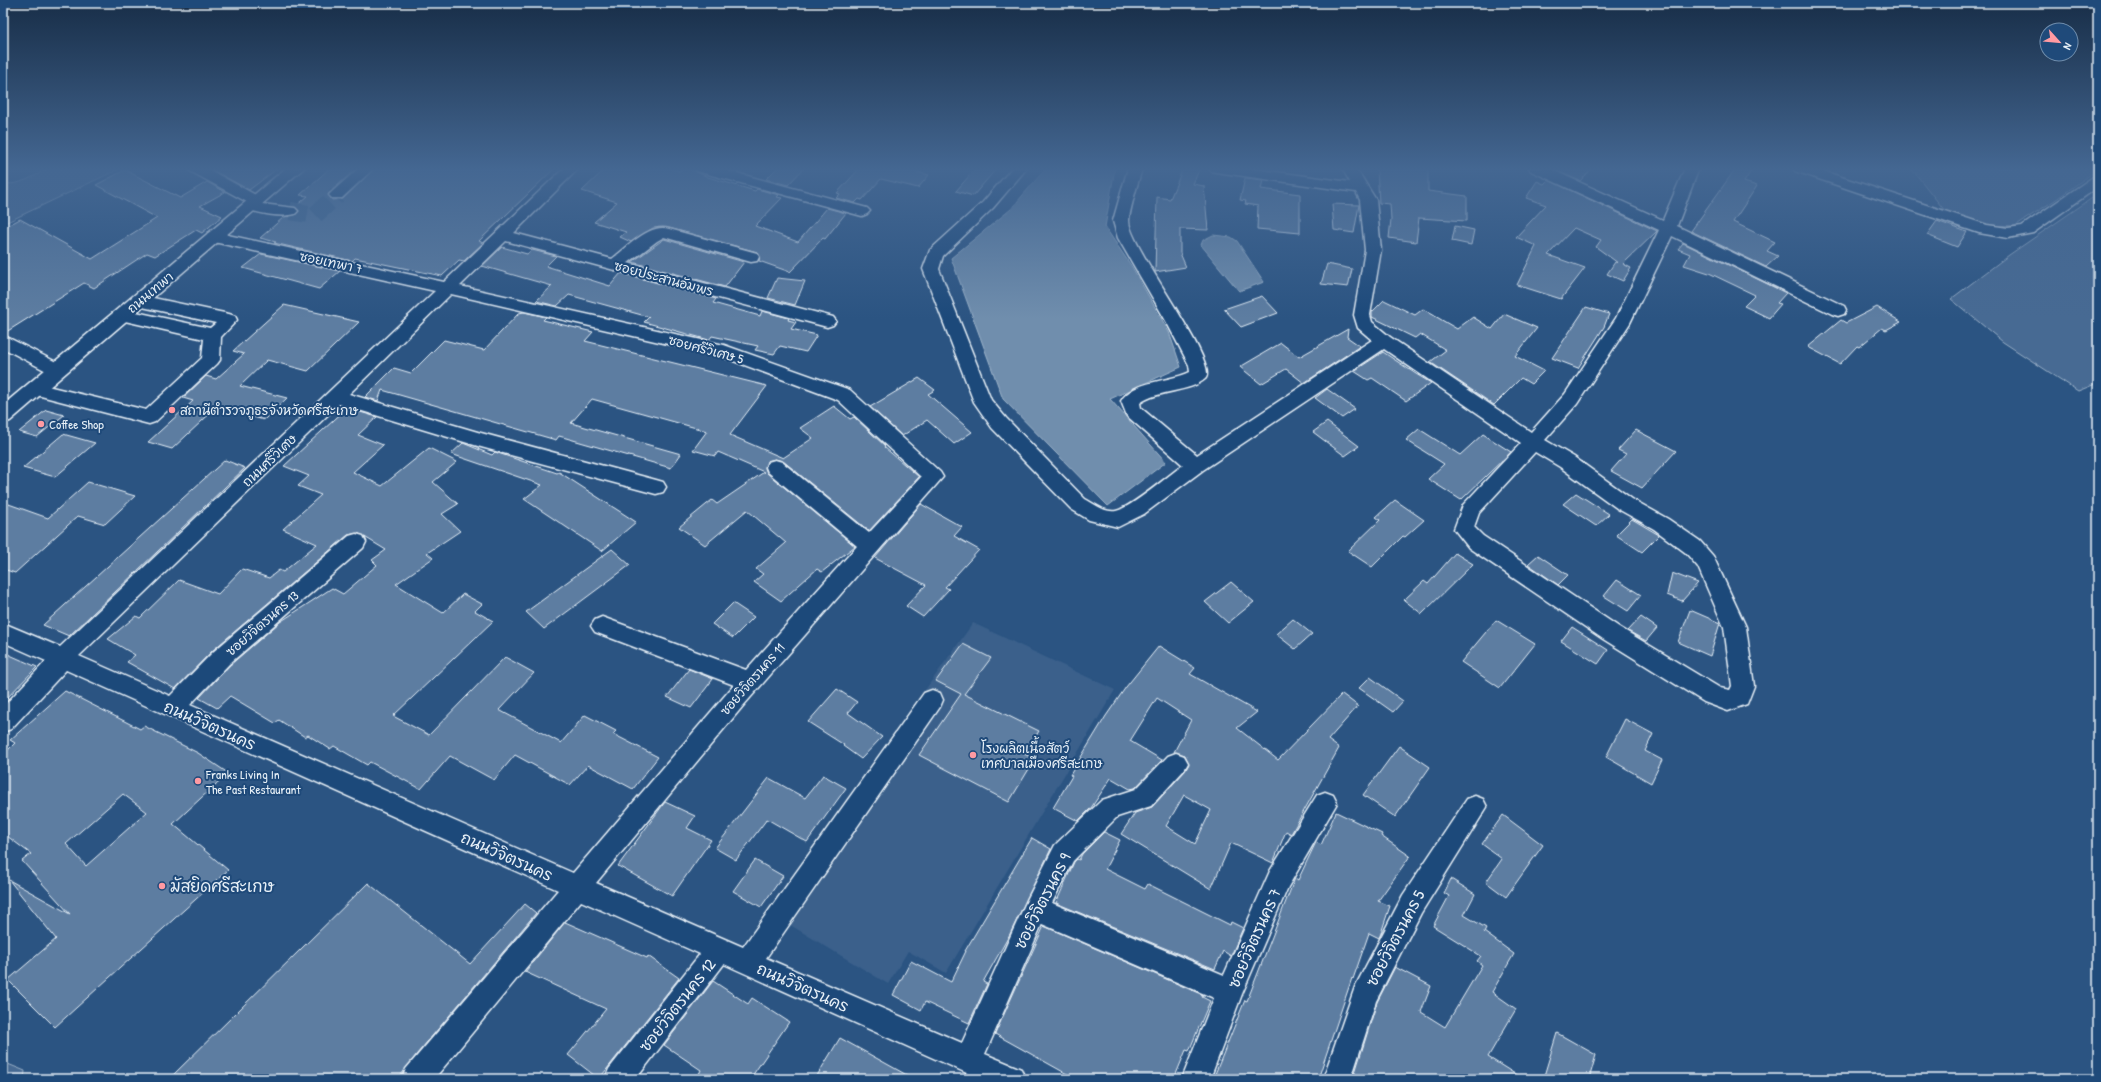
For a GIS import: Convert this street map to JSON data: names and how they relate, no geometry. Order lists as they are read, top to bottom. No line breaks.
{"streets":{"main road":["ถนนเทพา"],"street":["ซอยเทพา 7","ซอยประสานอัมพร","ซอยศรีวิเศษ 5","ถนนศรีวิเศษ","ซอยวิจิตรนคร 13","ซอยวิจิตรนคร 11","ถนนวิจิตรนคร","ซอยวิจิตรนคร 9","ซอยวิจิตรนคร 7","ซอยวิจิตรนคร 5","ซอยวิจิตรนคร 12"]},"crossings":[["ซอยเทพา 7","ถนนเทพา"],["ซอยเทพา 7","ซอยศรีวิเศษ 5"],["ซอยเทพา 7","ถนนศรีวิเศษ"],["ซอยประสานอัมพร","ถนนศรีวิเศษ"],["ซอยศรีวิเศษ 5","ถนนศรีวิเศษ"],["ซอยศรีวิเศษ 5","ซอยวิจิตรนคร 11"],["ถนนศรีวิเศษ","ถนนวิจิตรนคร"],["ซอยวิจิตรนคร 13","ถนนวิจิตรนคร"],["ซอยวิจิตรนคร 11","ถนนวิจิตรนคร"],["ถนนวิจิตรนคร","ซอยวิจิตรนคร 9"],["ถนนวิจิตรนคร","ซอยวิจิตรนคร 12"]],"places":["สถานีตำรวจภูธรจังหวัดศรีสะเกษ","Coffee Shop","โรงผลิตเนื้อสัตว์ เทศบาลเมืองศรีสะเกษ","Franks Living In The Past Restaurant","มัสยิดศรีสะเกษ"],"north":"bottom right"}
